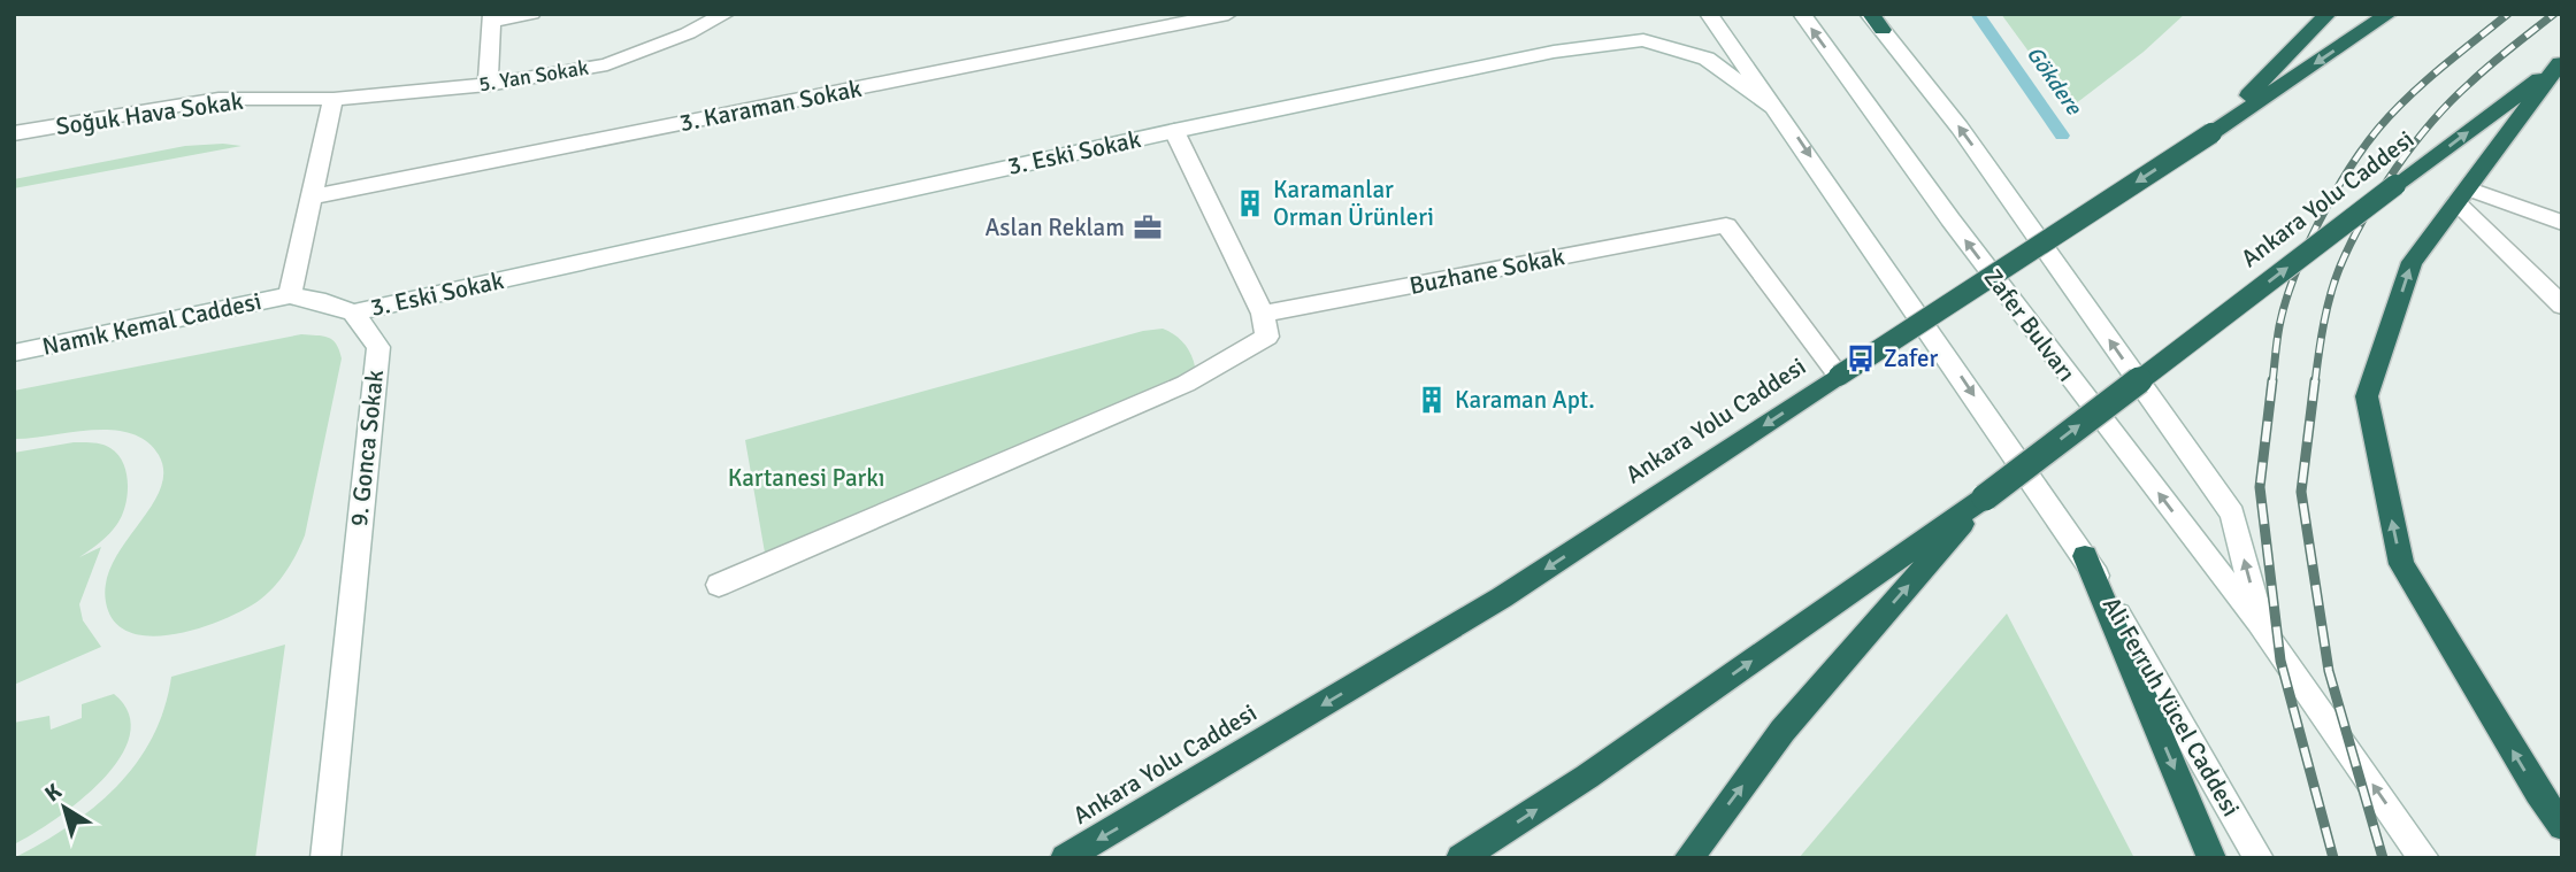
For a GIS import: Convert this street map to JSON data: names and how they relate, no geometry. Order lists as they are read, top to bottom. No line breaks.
{"streets":{"highway":["Ankara Yolu Caddesi"],"main road":["5. Yan Sokak","3. Karaman Sokak","Soğuk Hava Sokak","3. Eski Sokak","Buzhane Sokak","Namık Kemal Caddesi","Zafer Bulvarı","9. Gonca Sokak","Ali Ferruh Yücel Caddesi"]},"crossings":[["5. Yan Sokak","Soğuk Hava Sokak"],["3. Eski Sokak","9. Gonca Sokak"],["Ankara Yolu Caddesi","Buzhane Sokak"]],"water":["Gökdere"],"parks":["Kartanesi Parkı"],"places":{"building":["Karamanlar Orman Ürünleri","Karaman Apt."],"office":["Aslan Reklam"],"bus stop":["Zafer"]},"north":"top left"}
